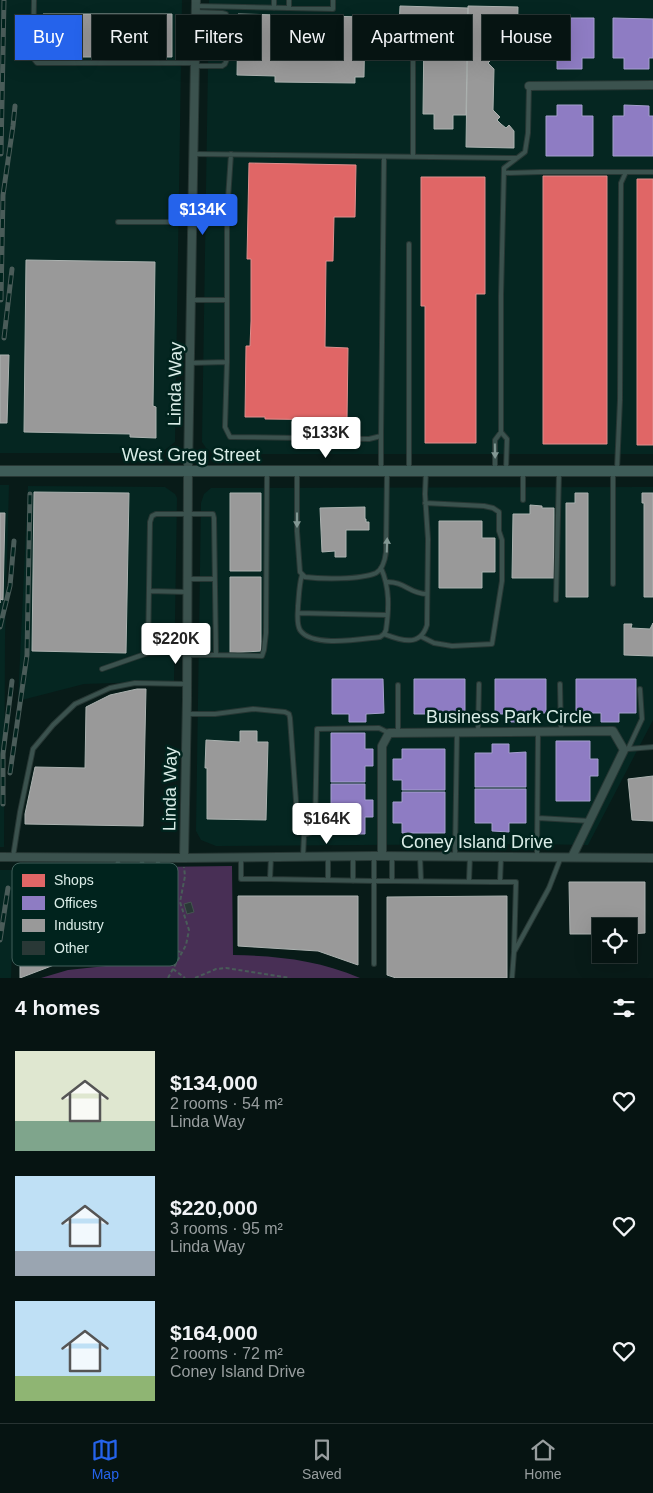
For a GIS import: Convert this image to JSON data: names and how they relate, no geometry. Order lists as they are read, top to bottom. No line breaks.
{"streets":{"main road":["West Greg Street"],"street":["Linda Way","Business Park Circle","Coney Island Drive"]},"crossings":[["Linda Way","West Greg Street"],["Linda Way","Coney Island Drive"]],"legend":["Shops","Offices","Industry","Other"],"page":{"chip":["Buy","Rent","Filters","New","Apartment","House"],"price":["$134K","$133K","$220K","$164K"],"heading":"4 homes","list":[{"name":"$134,000","note":"2 rooms · 54 m² · Linda Way"},{"name":"$220,000","note":"3 rooms · 95 m² · Linda Way"},{"name":"$164,000","note":"2 rooms · 72 m² · Coney Island Drive"}],"tabs":["Map","Saved","Home"]}}
